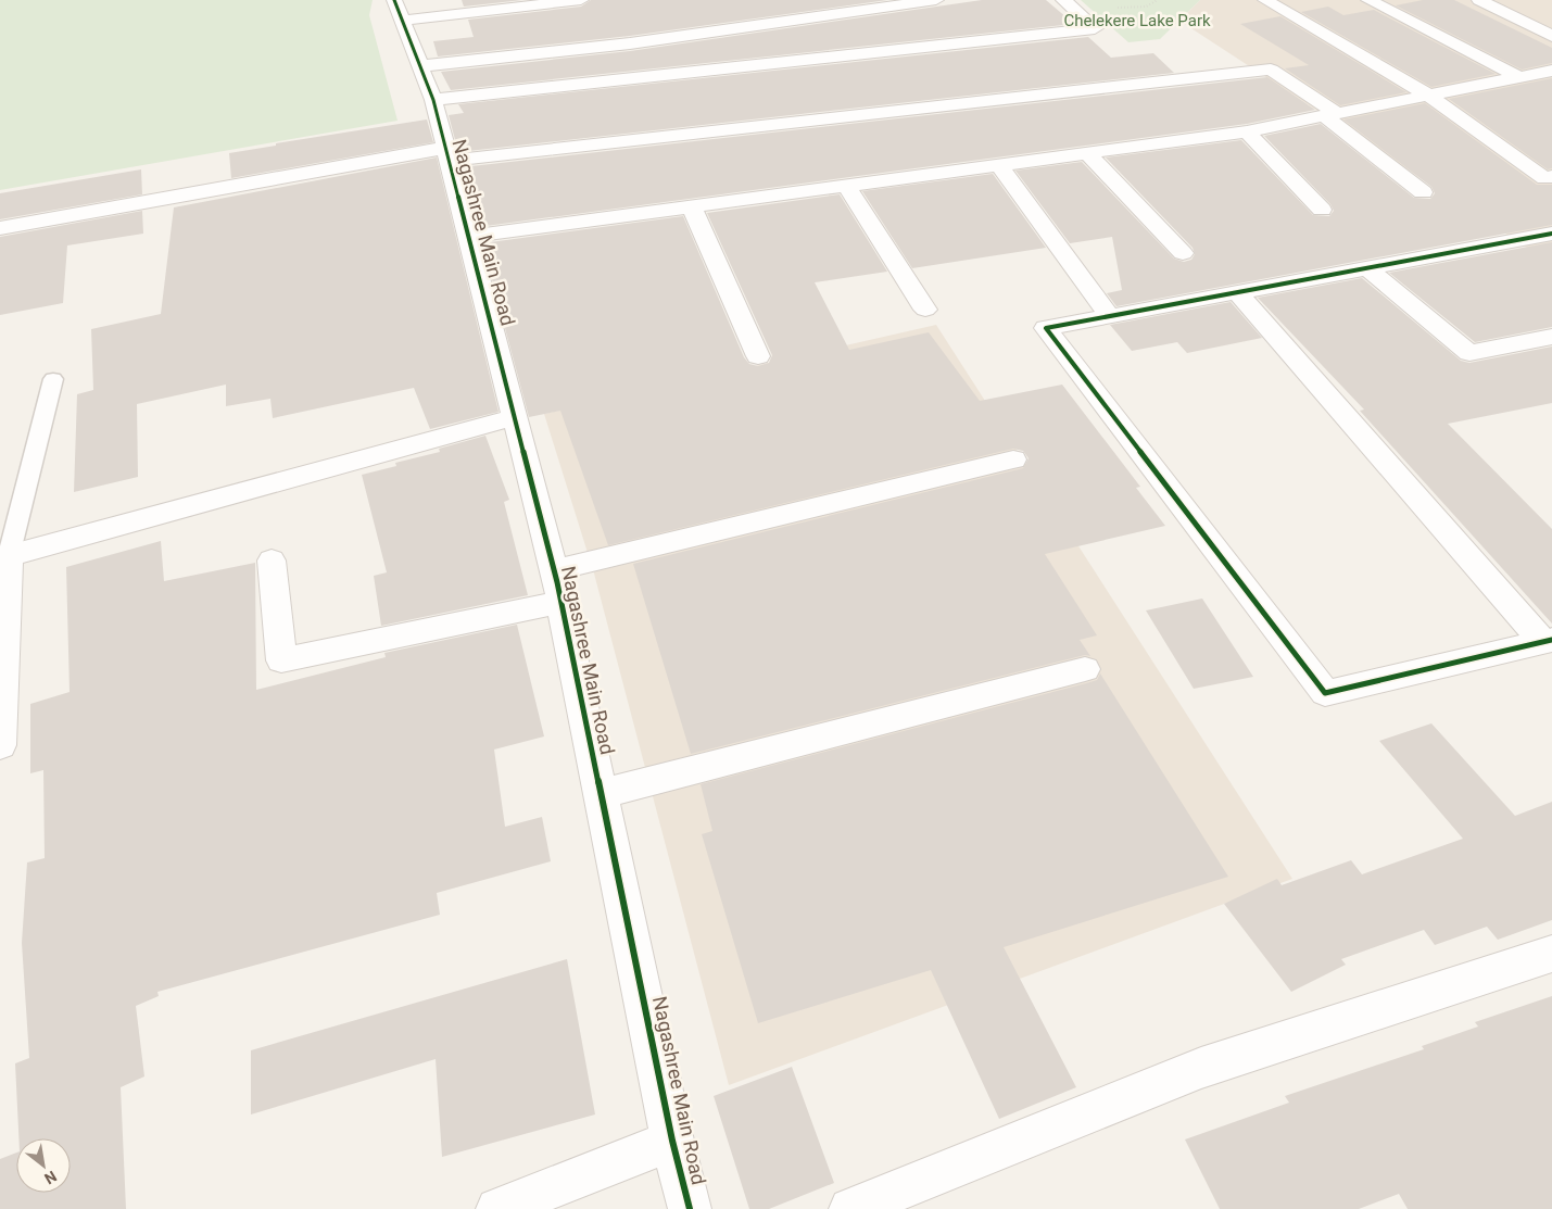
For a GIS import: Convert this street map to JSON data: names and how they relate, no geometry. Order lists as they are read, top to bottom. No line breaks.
{"streets":{"street":["Nagashree Main Road"]},"parks":["Chelekere Lake Park"],"north":"bottom right"}
